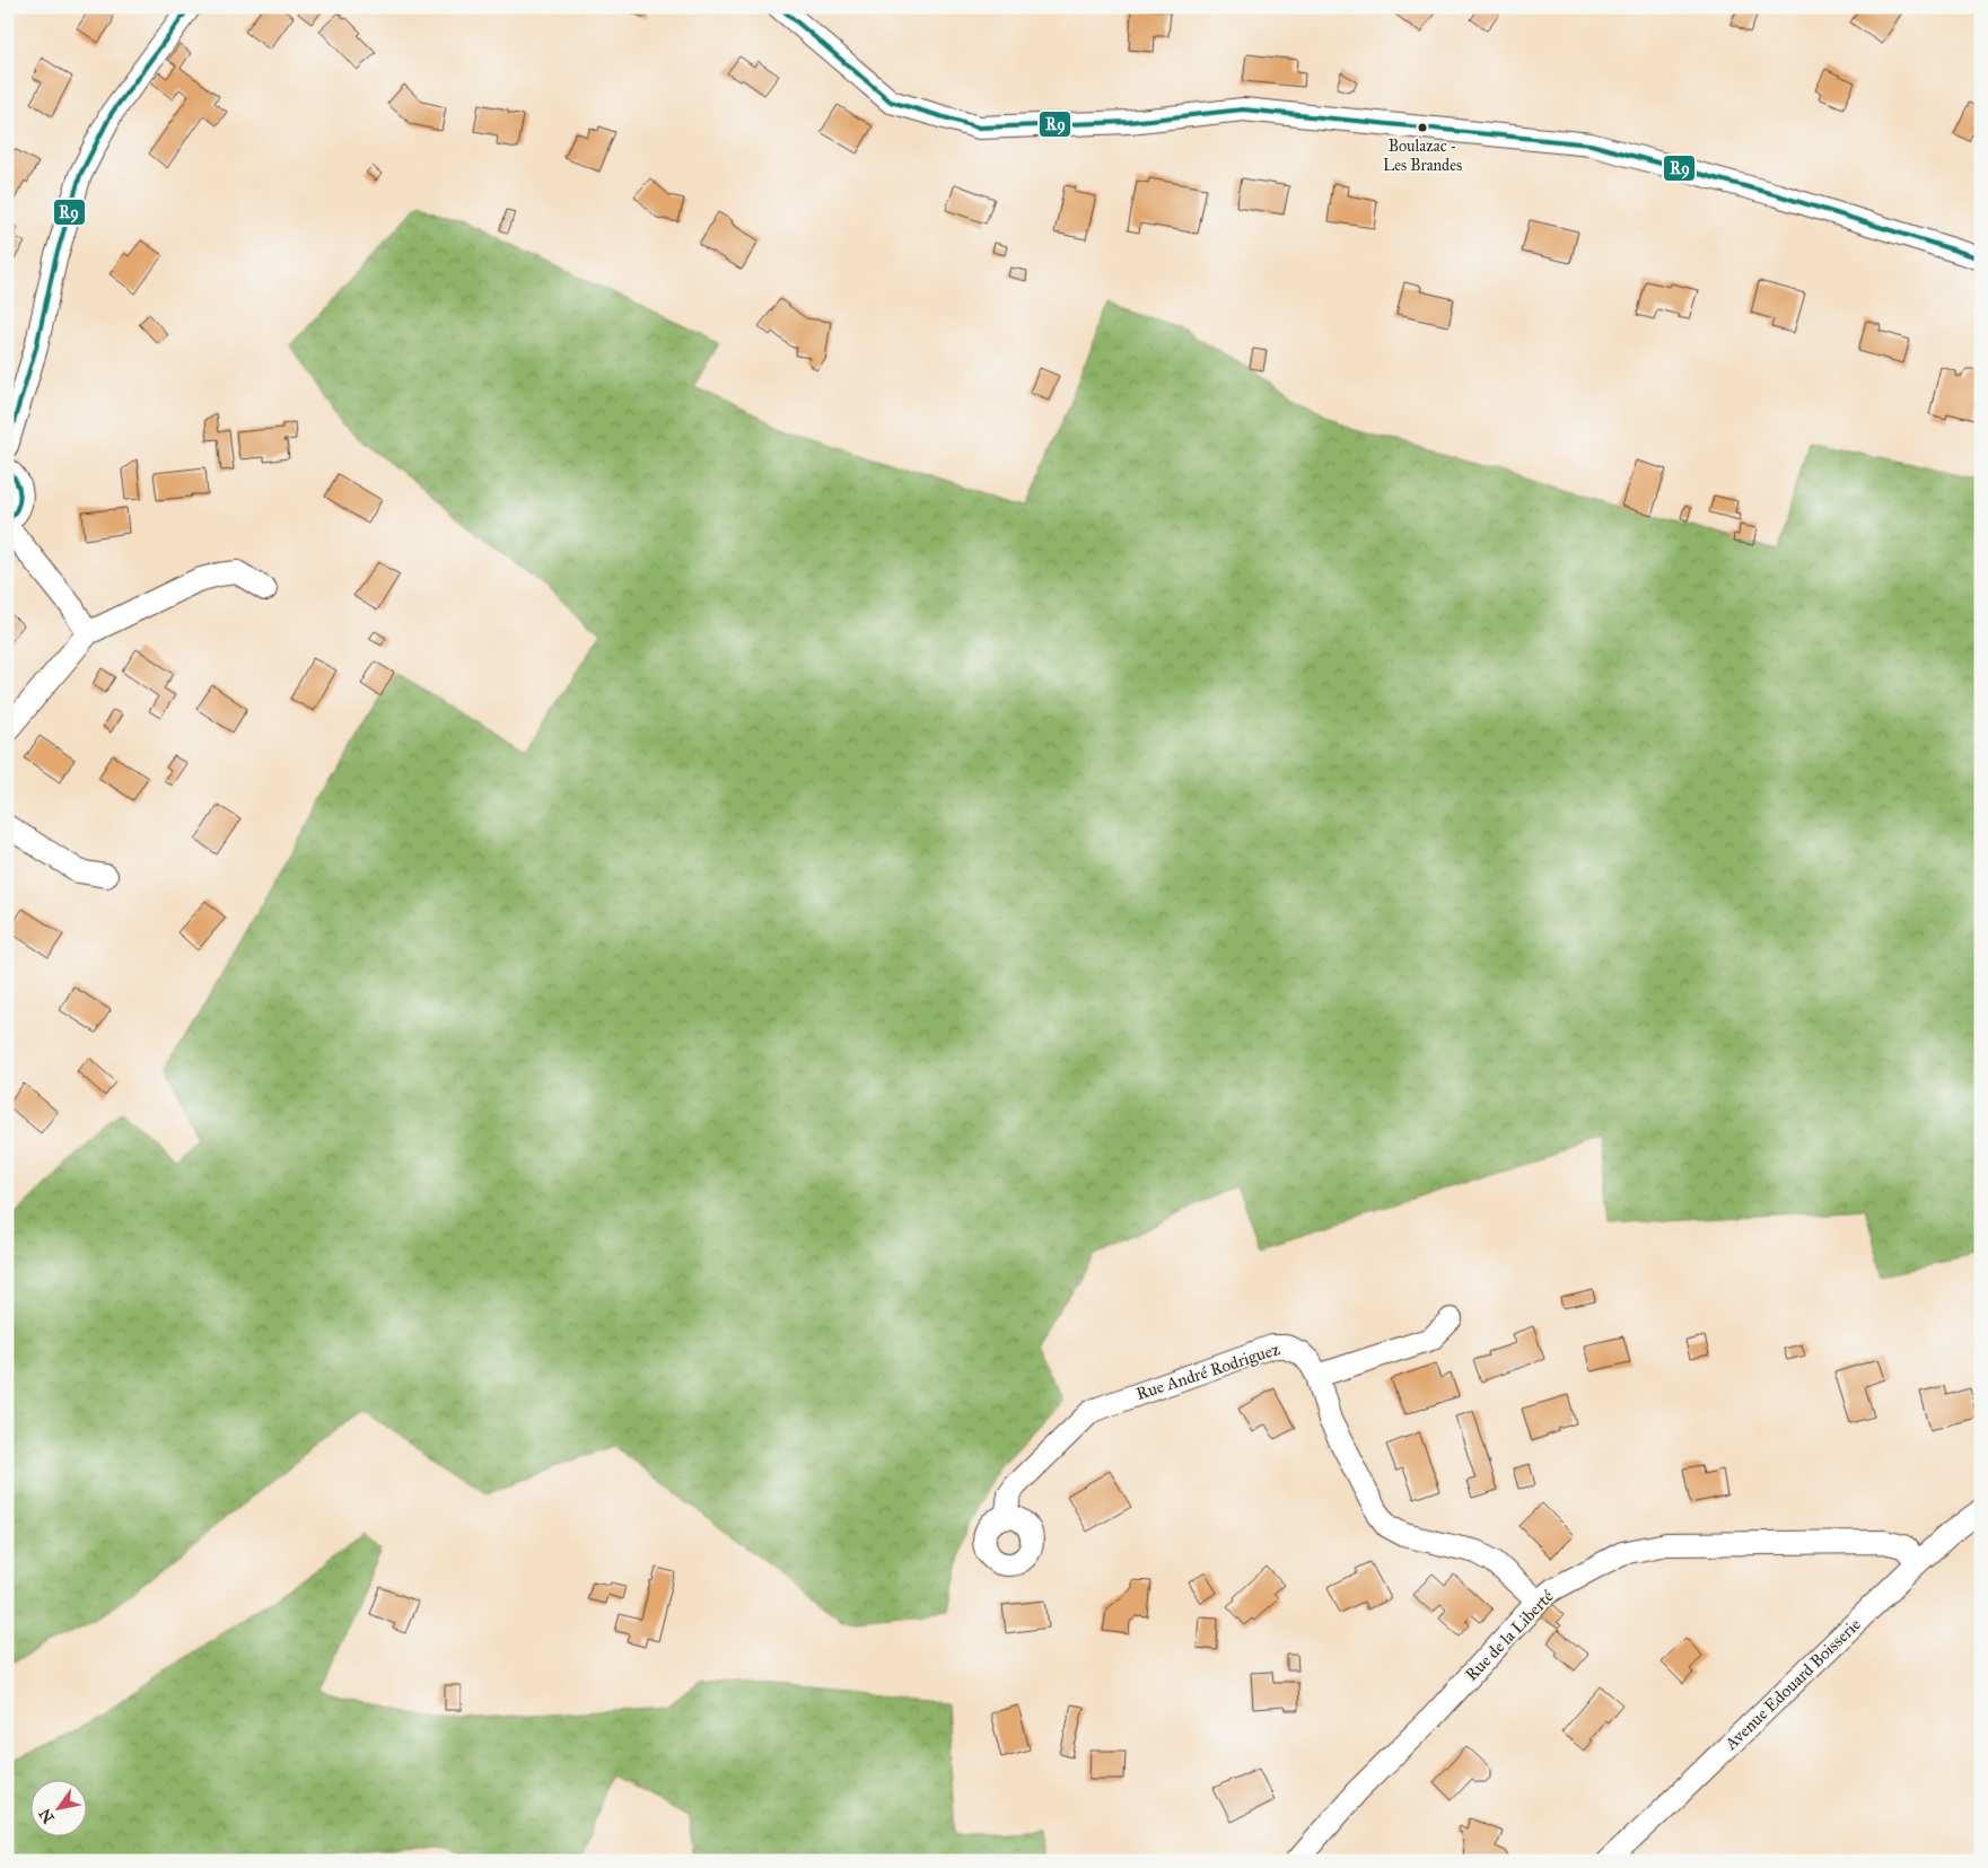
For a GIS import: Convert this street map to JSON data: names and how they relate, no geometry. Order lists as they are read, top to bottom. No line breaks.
{"streets":{"street":["Rue André Rodriguez","Rue de la Liberté","Avenue Edouard Boisserie"]},"crossings":[["Rue André Rodriguez","Rue de la Liberté"],["Rue de la Liberté","Avenue Edouard Boisserie"]],"places":["Boulazac - Les Brandes"],"lines":["transit line R9"],"north":"bottom left"}
